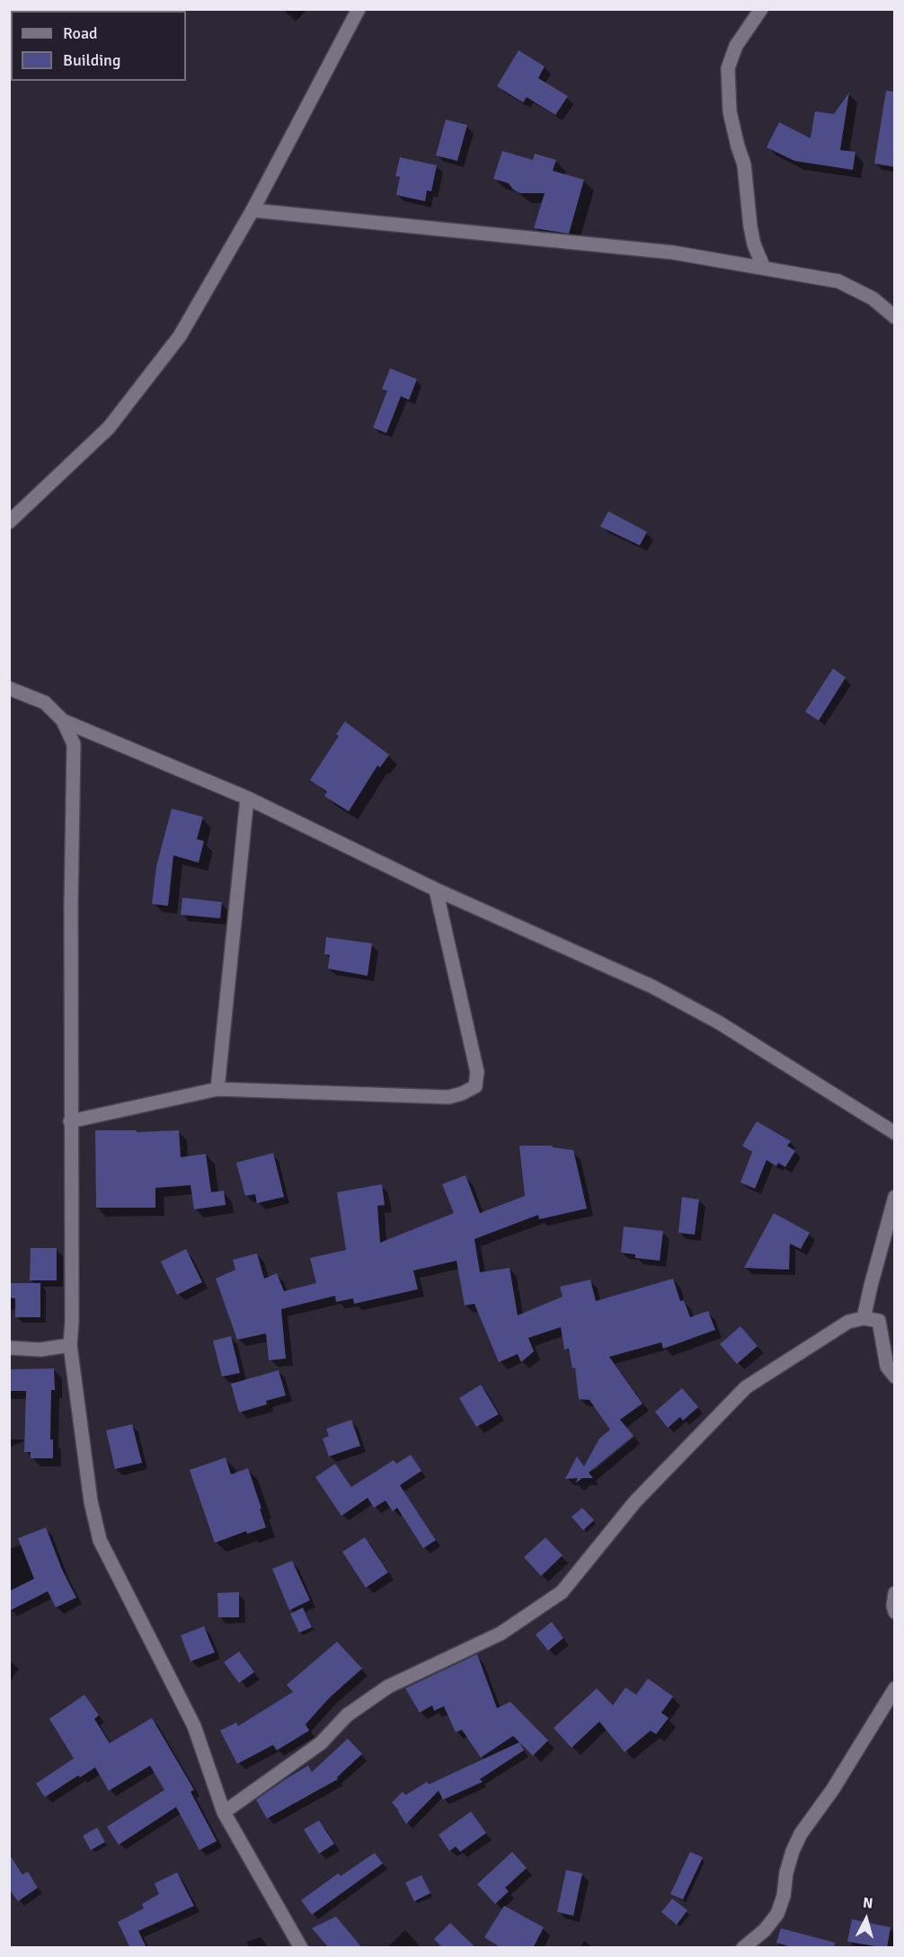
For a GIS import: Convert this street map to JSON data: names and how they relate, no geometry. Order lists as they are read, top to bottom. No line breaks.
{"legend":["Road","Building"],"north":"top"}
